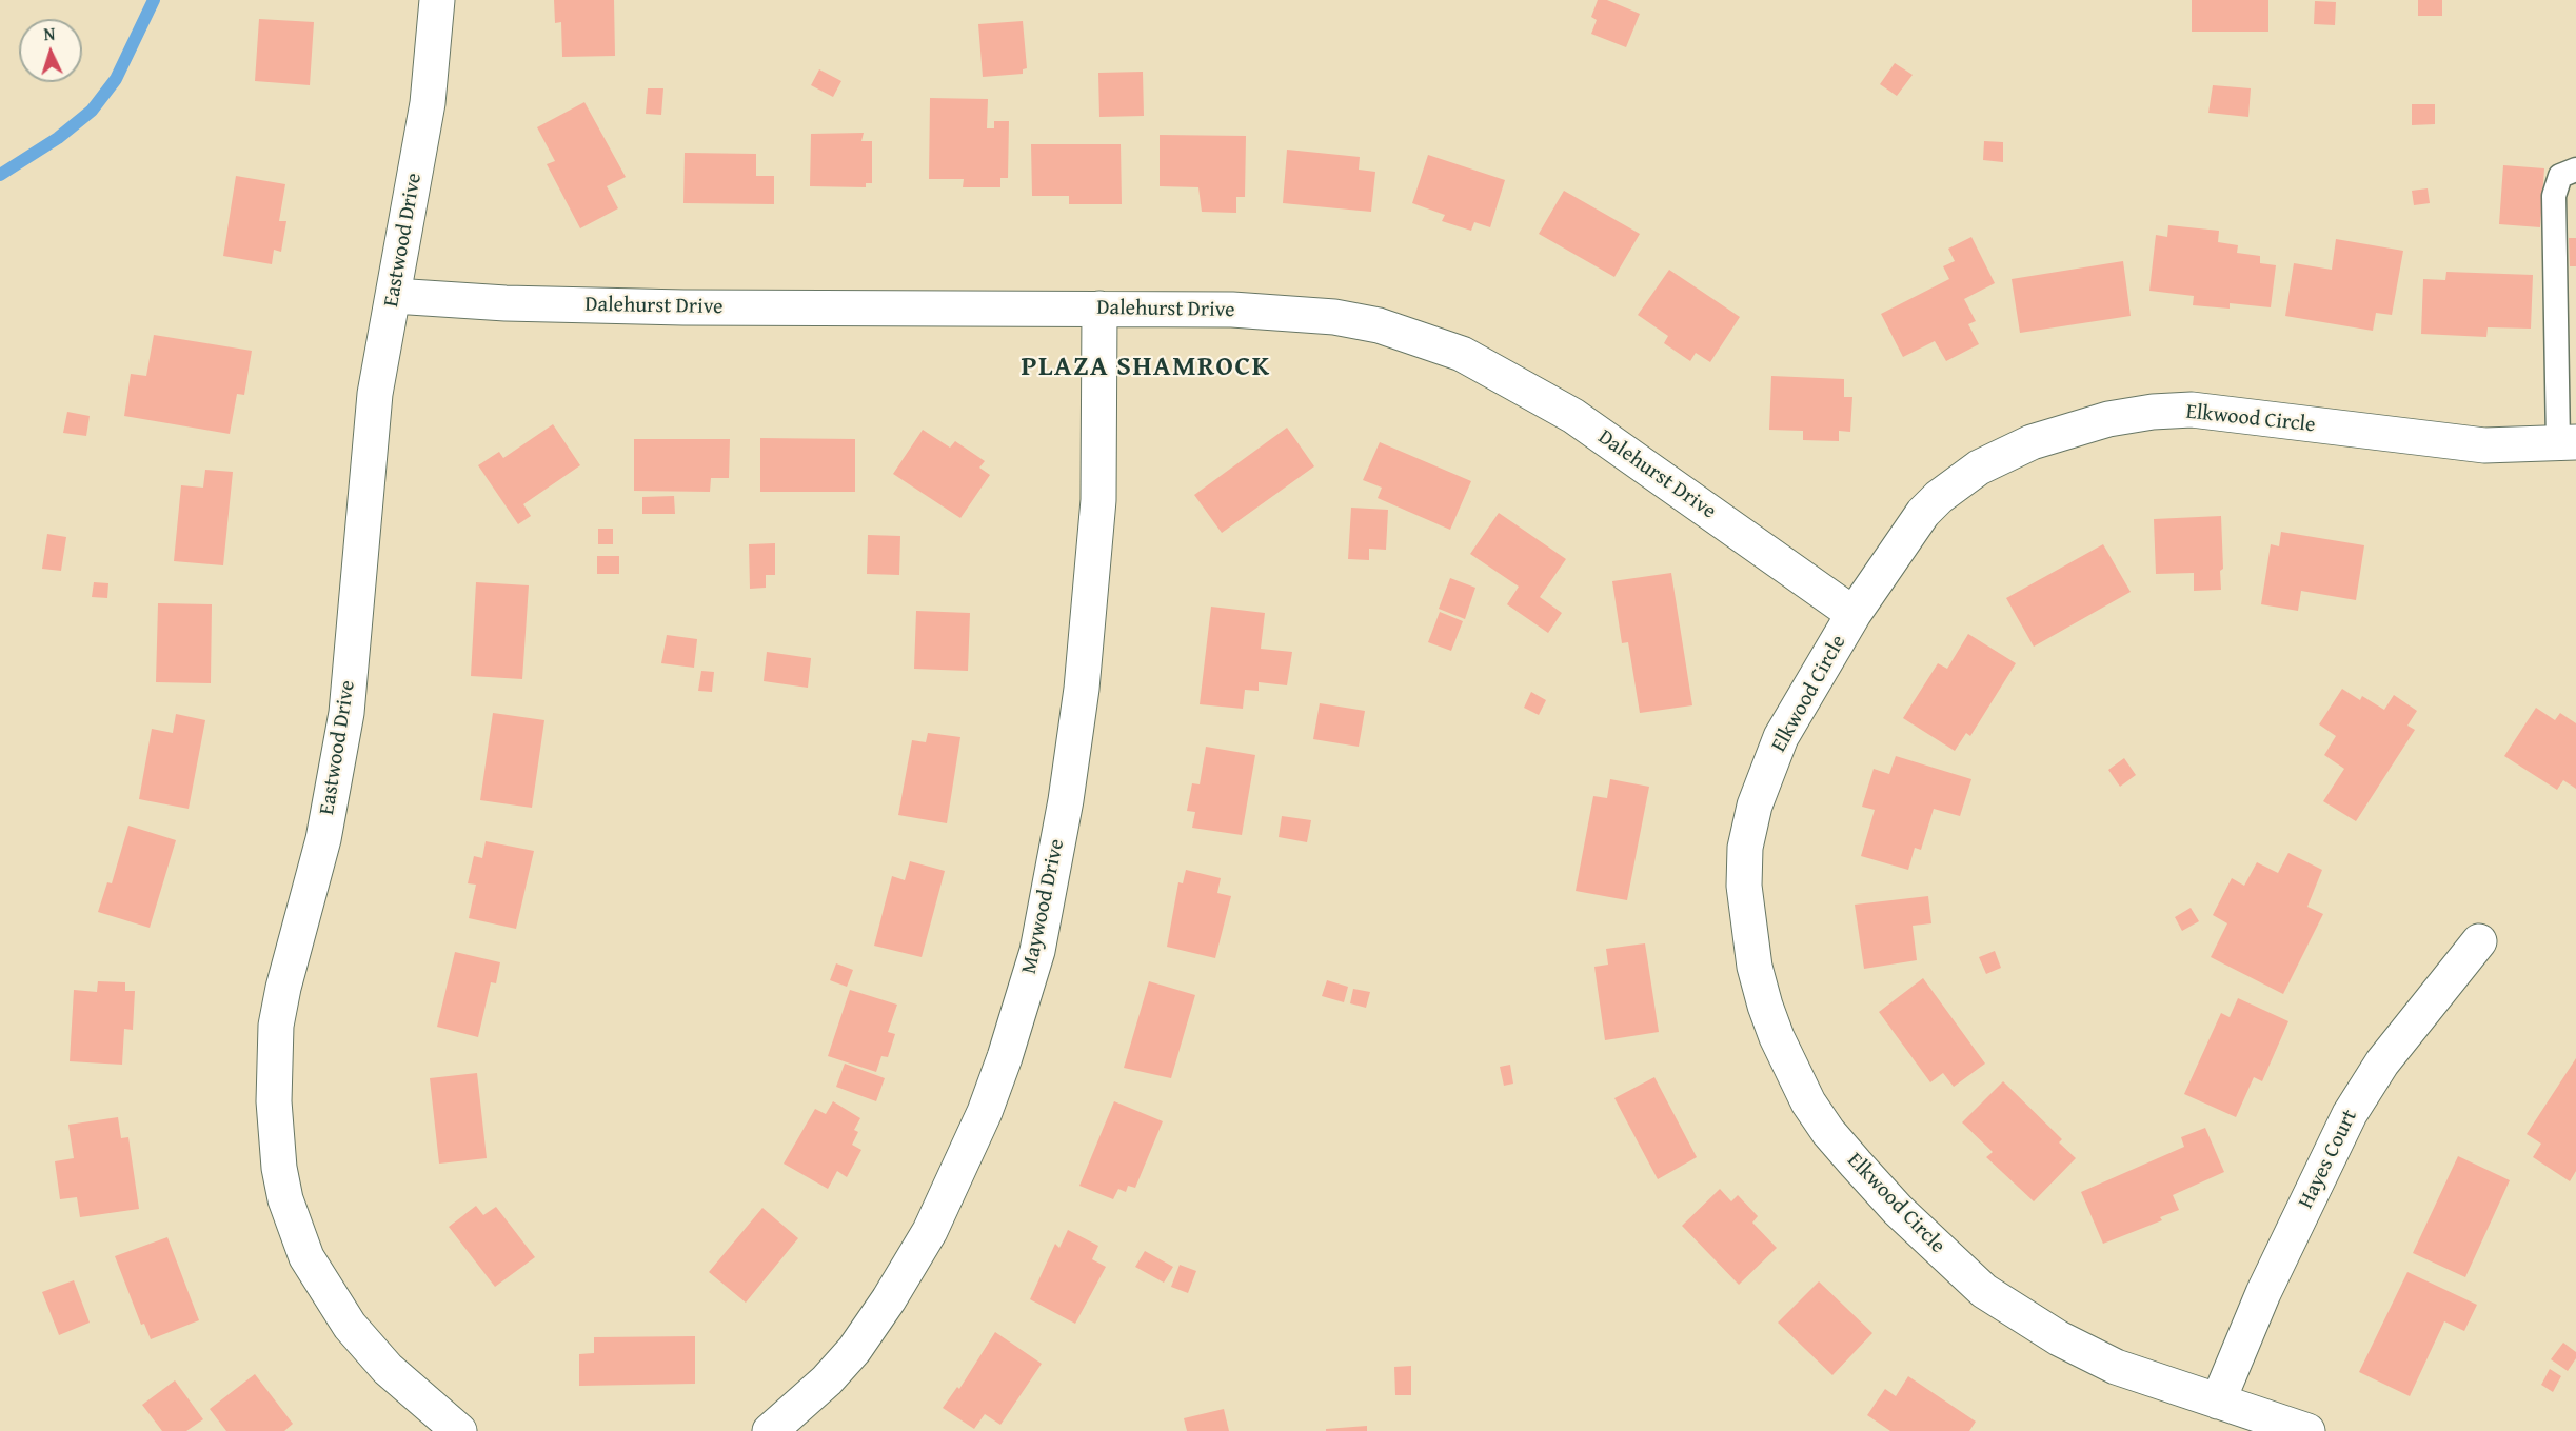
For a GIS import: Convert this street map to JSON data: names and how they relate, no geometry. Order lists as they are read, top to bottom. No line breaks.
{"streets":{"street":["Eastwood Drive","Dalehurst Drive","Elkwood Circle","Maywood Drive","Hayes Court"]},"crossings":[["Eastwood Drive","Dalehurst Drive"],["Dalehurst Drive","Elkwood Circle"],["Dalehurst Drive","Maywood Drive"],["Elkwood Circle","Hayes Court"]],"districts":["PLAZA SHAMROCK"],"north":"top"}
